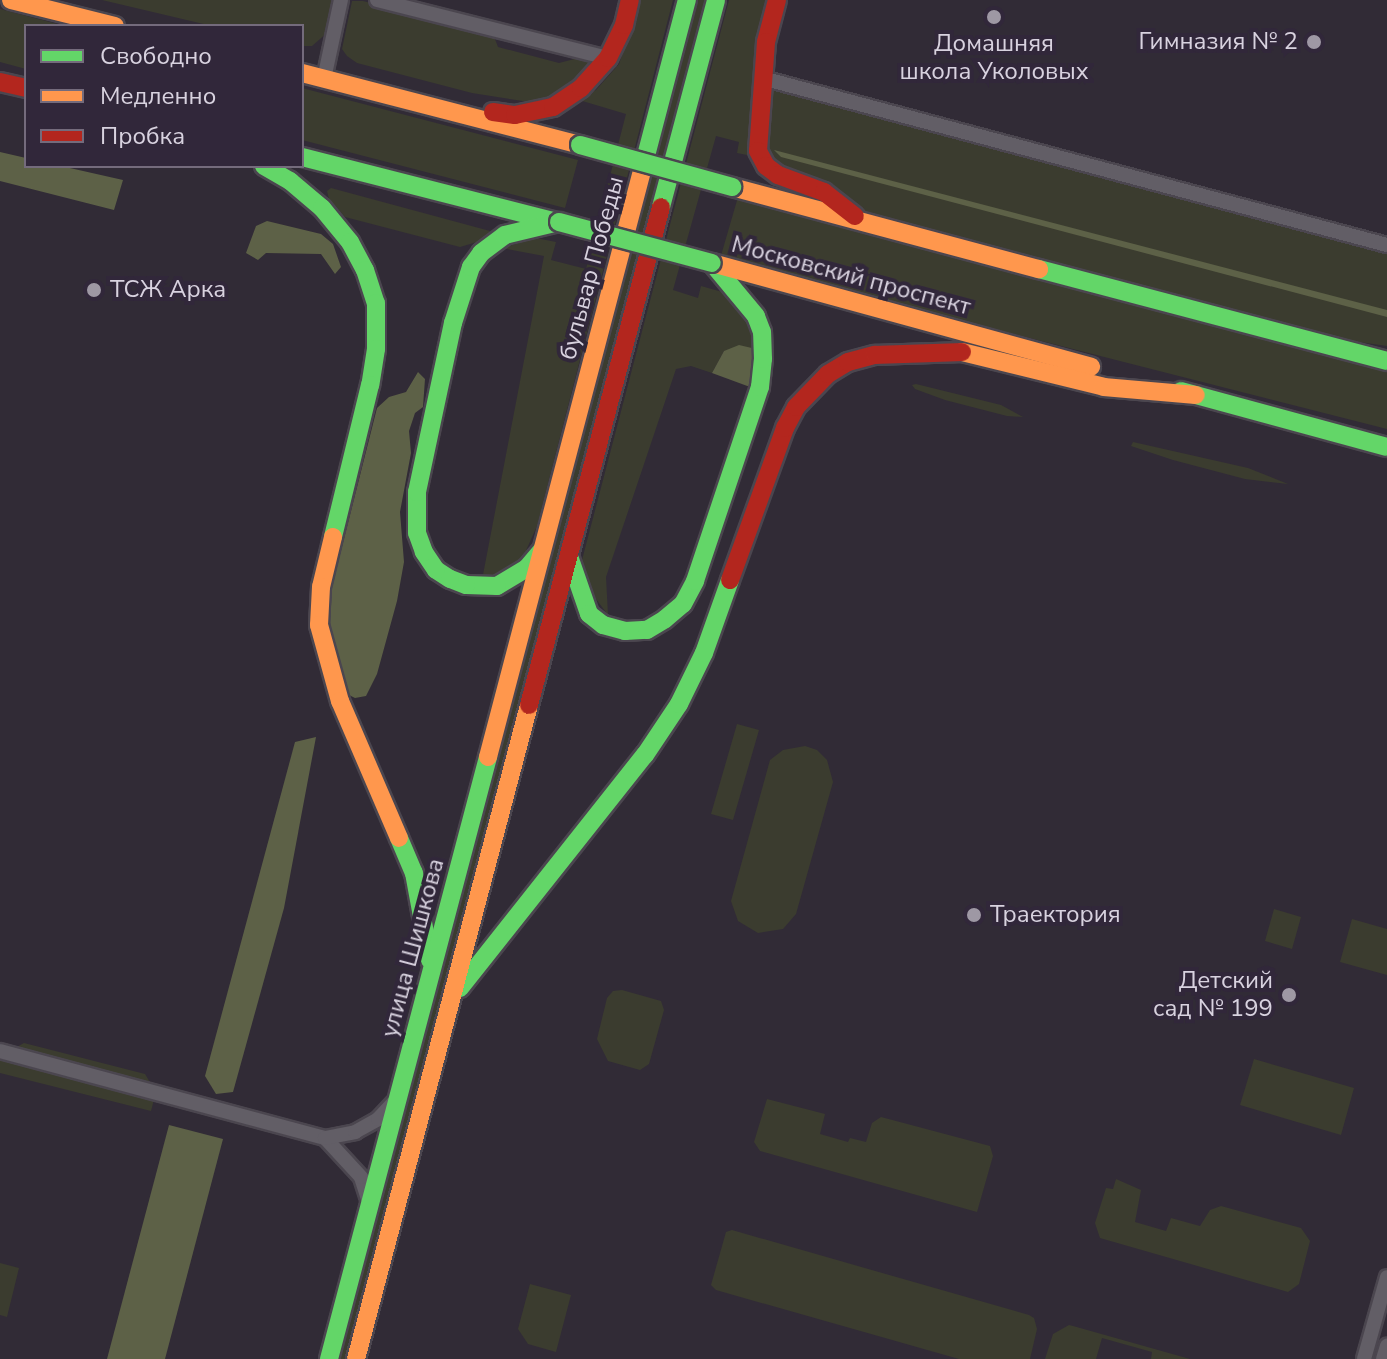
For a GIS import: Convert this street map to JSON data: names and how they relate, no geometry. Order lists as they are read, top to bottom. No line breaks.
{"streets":{"main road":["бульвар Победы","Московский проспект","улица Шишкова"]},"crossings":[["бульвар Победы","улица Шишкова"]],"places":["Домашняя школа Уколовых","Гимназия № 2","ТСЖ Арка","Траектория","Детский сад № 199"],"legend":["Свободно","Медленно","Пробка"]}
